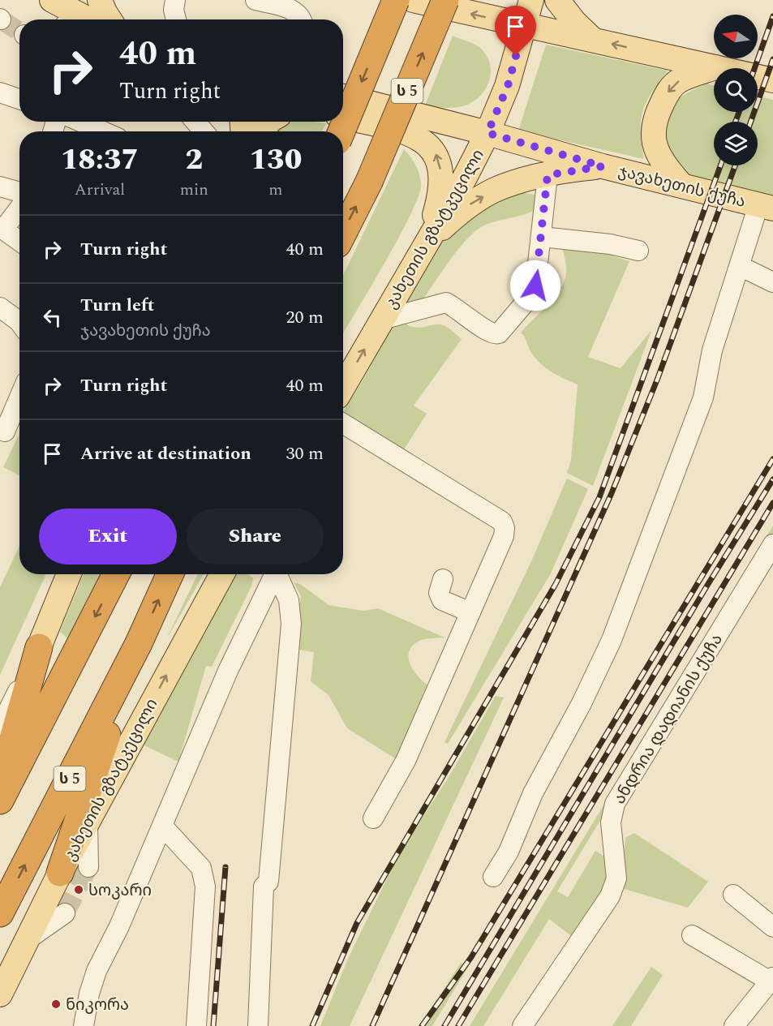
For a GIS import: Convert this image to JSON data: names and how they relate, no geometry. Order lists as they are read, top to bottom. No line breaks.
{"streets":{"highway":["ს 5"],"main road":["ჯავახეთის ქუჩა","კახეთის გზატკეცილი"],"street":["ანდრია დადიანის ქუჩა"]},"crossings":[["ჯავახეთის ქუჩა","კახეთის გზატკეცილი"]],"one_way":["კახეთის გზატკეცილი"],"places":["სოკარი","ნიკორა"],"north":"left","page":{"turn":["40 m","Turn right"],"eta":["18:37","Arrival","2","min","130","m"],"list":[{"name":"Turn right","value":"40 m"},{"name":"Turn left","note":"ჯავახეთის ქუჩა","value":"20 m"},{"name":"Turn right","value":"40 m"},{"name":"Arrive at destination","value":"30 m"}],"buttons":["Exit","Share"]}}
